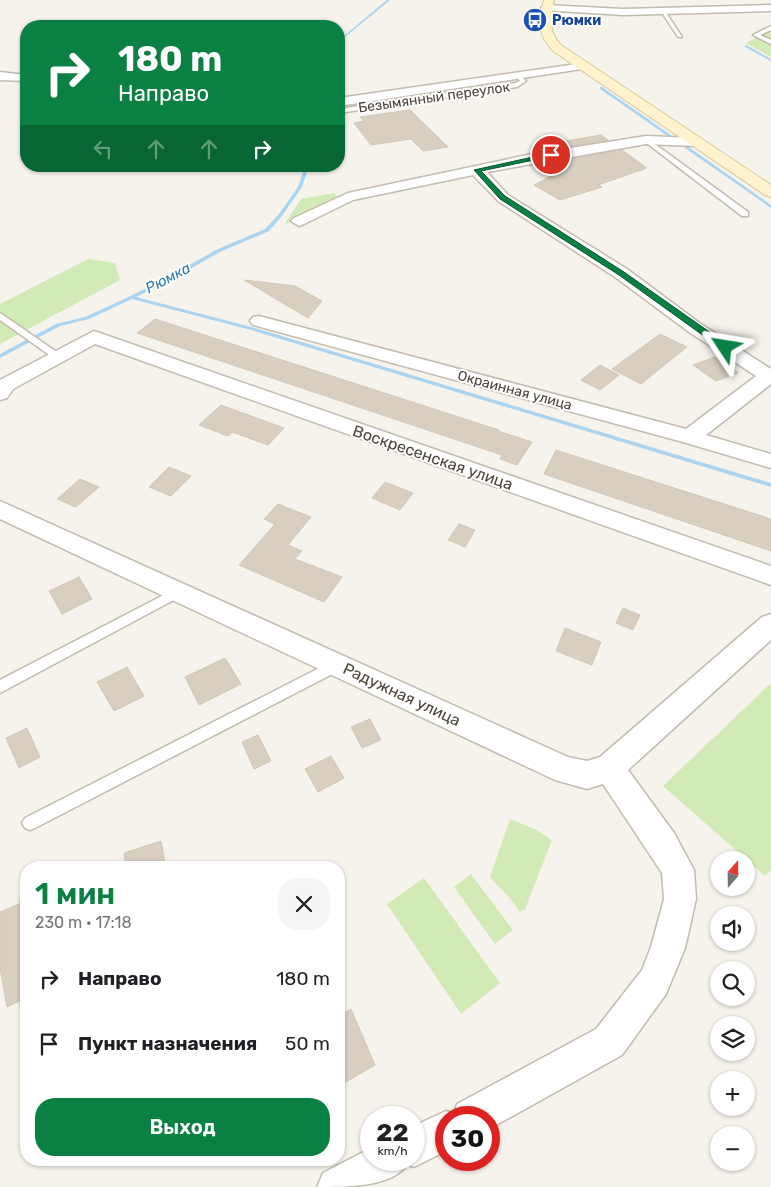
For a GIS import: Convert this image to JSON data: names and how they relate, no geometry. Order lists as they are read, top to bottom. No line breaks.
{"streets":{"street":["Окраинная улица","Воскресенская улица","Радужная улица"],"lane":["Безымянный переулок"]},"water":["Рюмка"],"places":{"bus stop":["Рюмки"]},"north":"top","page":{"turn":["180 m","Направо"],"map_buttons":["+","−"],"heading":["1 мин","230 m · 17:18"],"list":[{"name":"Направо","value":"180 m"},{"name":"Пункт назначения","value":"50 m"}],"buttons":"Выход","speed":"22 km/h","limit":"30"}}
